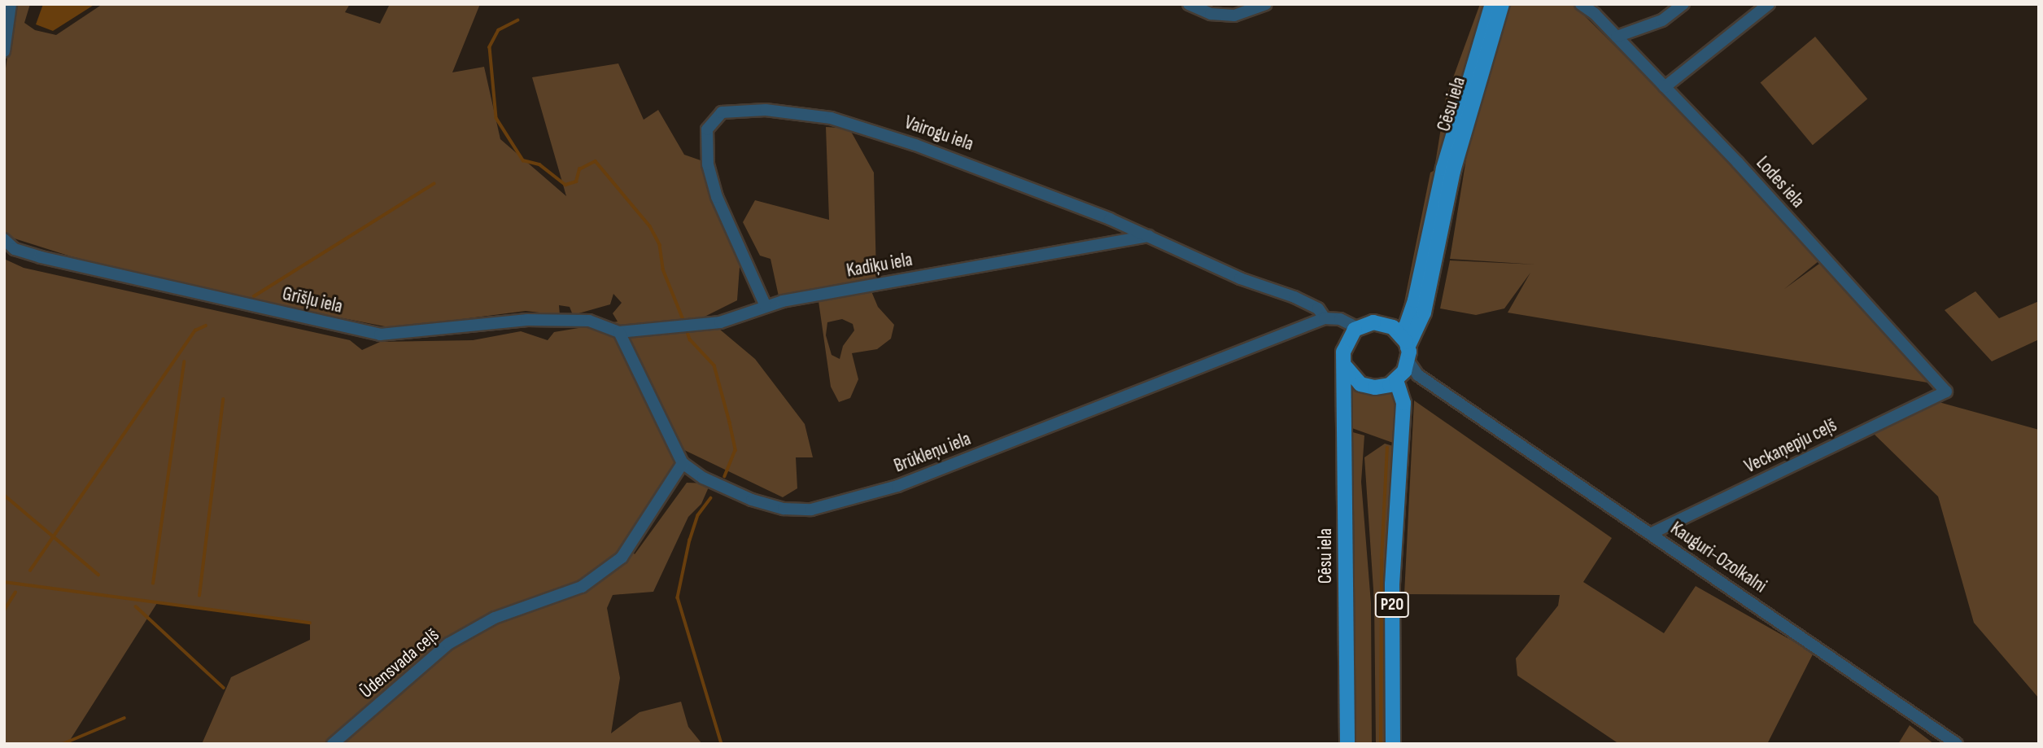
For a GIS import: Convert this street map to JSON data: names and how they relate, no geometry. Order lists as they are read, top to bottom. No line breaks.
{"streets":{"main road":["Cēsu iela","P20"],"street":["Vairogu iela","Lodes iela","Kadiķu iela","Grīšļu iela","Veckaņepju ceļš","Brūkleņu iela","Kauguri-Ozolkalni","Ūdensvada ceļš"]},"crossings":[["Cēsu iela","P20"],["Vairogu iela","Kadiķu iela"],["Vairogu iela","Brūkleņu iela"],["Lodes iela","Veckaņepju ceļš"],["Kadiķu iela","Grīšļu iela"],["Veckaņepju ceļš","Kauguri-Ozolkalni"],["Brūkleņu iela","Ūdensvada ceļš"]]}
